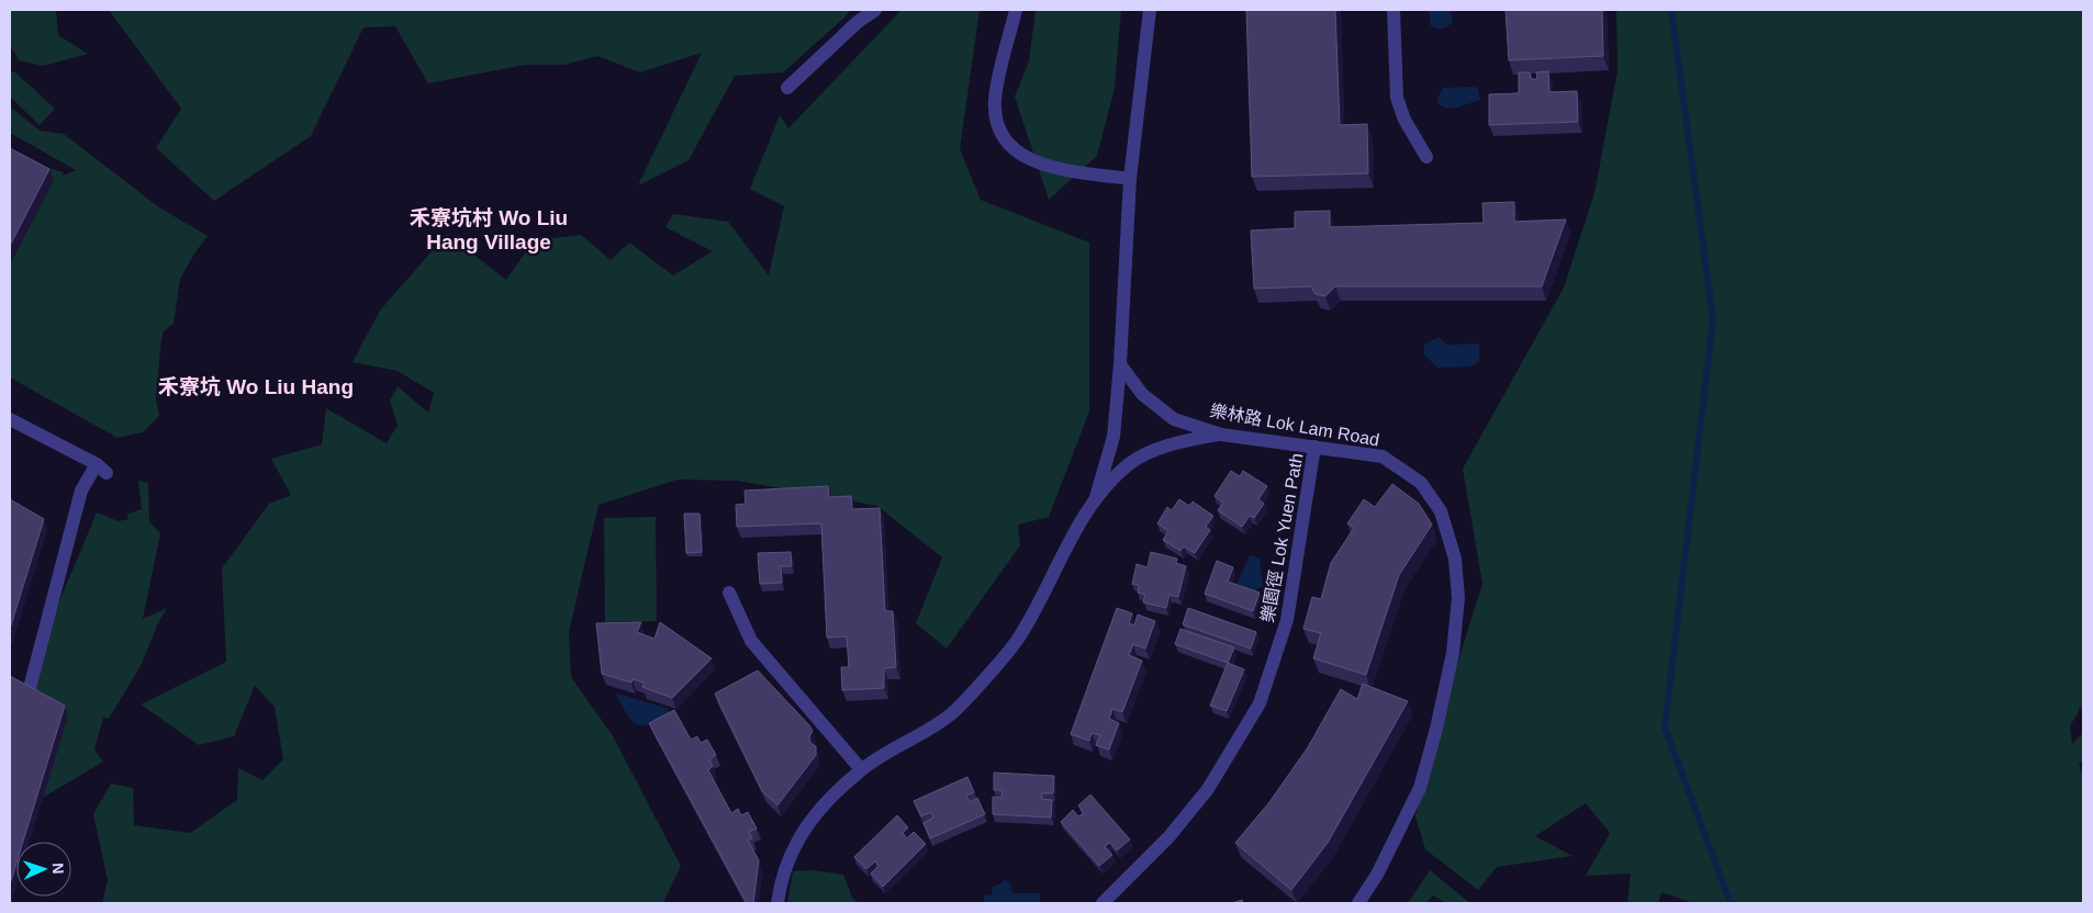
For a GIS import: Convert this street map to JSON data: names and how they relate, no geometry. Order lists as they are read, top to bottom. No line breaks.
{"streets":{"street":["樂林路 Lok Lam Road","樂園徑 Lok Yuen Path"]},"crossings":[["樂林路 Lok Lam Road","樂園徑 Lok Yuen Path"]],"districts":["禾寮坑村 Wo Liu Hang Village","禾寮坑 Wo Liu Hang"],"north":"right"}
